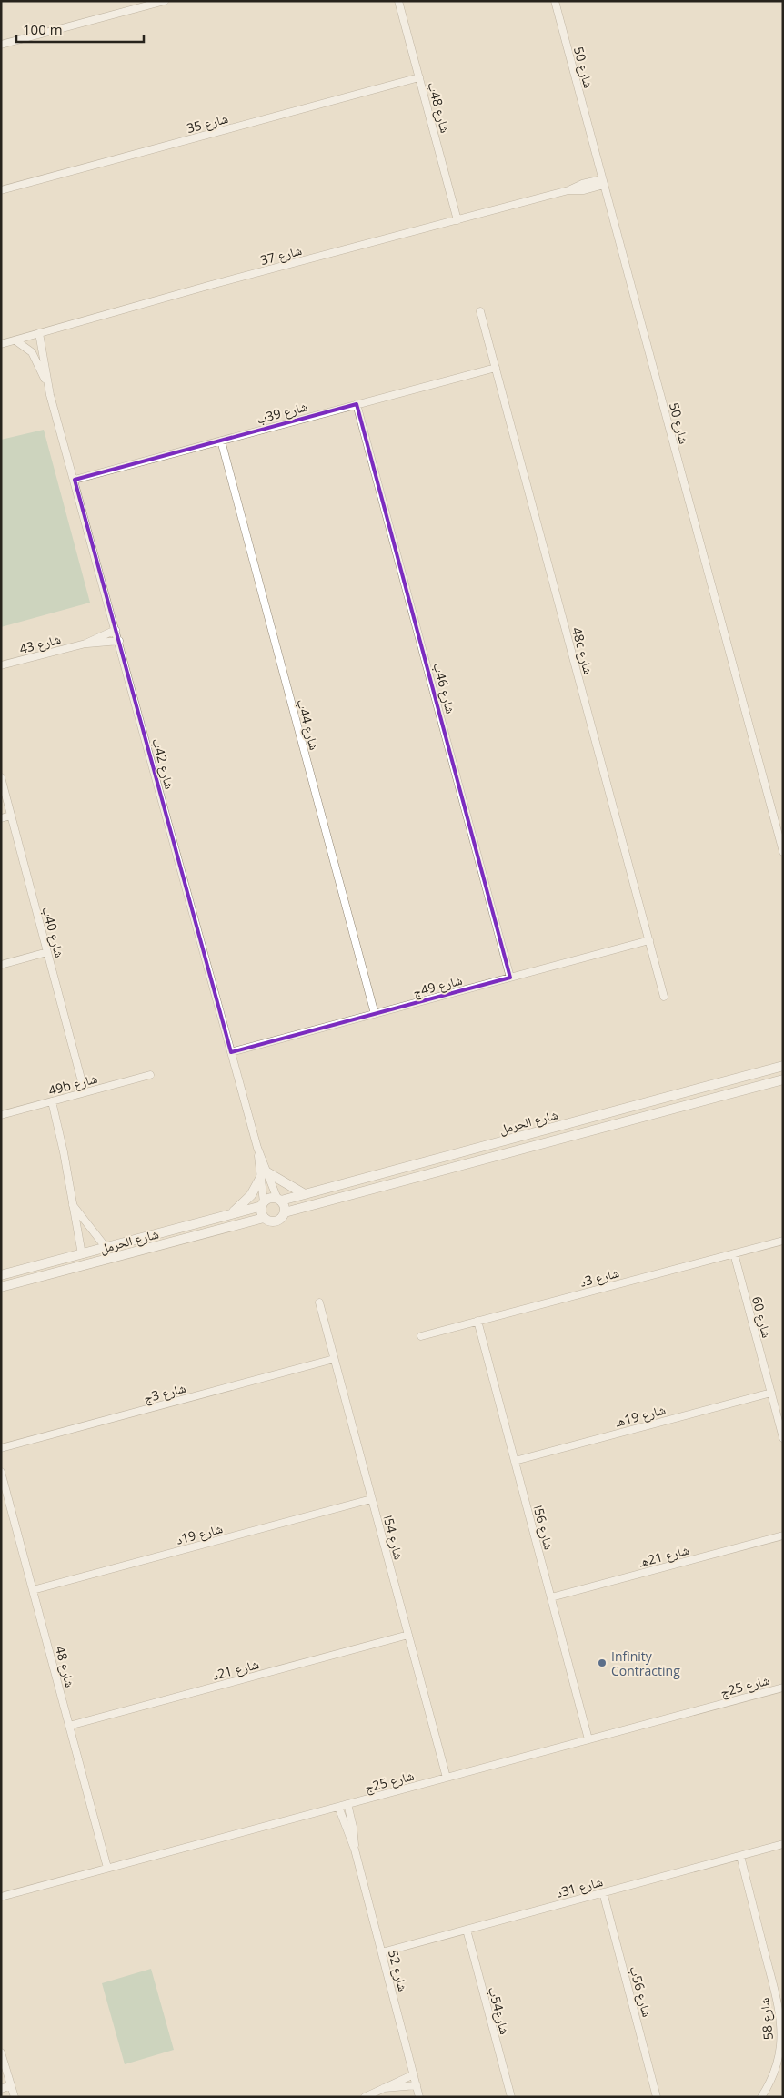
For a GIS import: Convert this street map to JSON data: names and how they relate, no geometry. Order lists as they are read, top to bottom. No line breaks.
{"streets":{"street":["شارع 50","شارع 48ب","شارع 35","شارع 37","شارع 39ب","شارع 43","48c شارع","شارع 46ب","شارع 44ب","شارع 42ب","شارع 40ب","شارع 49ج","49b شارع","شارع الحرمل","شارع 3د","شارع 60","شارع 3ج","شارع 19هـ","شارع 56ا","شارع 19د","شارع 54ا","شارع 21هـ","شارع 48","شارع 21د","شارع 25ج","شارع 31د","شارع 52","شارع 56ب","شارع54ب","شارع 58"]},"crossings":[["شارع 50","شارع 37"],["شارع 48ب","شارع 35"],["شارع 48ب","شارع 37"],["شارع 37","شارع 42ب"],["شارع 39ب","48c شارع"],["شارع 39ب","شارع 46ب"],["شارع 39ب","شارع 44ب"],["شارع 39ب","شارع 42ب"],["شارع 43","شارع 42ب"],["48c شارع","شارع 49ج"],["شارع 46ب","شارع 49ج"],["شارع 44ب","شارع 49ج"],["شارع 42ب","شارع 49ج"],["شارع 42ب","شارع الحرمل"],["شارع 40ب","49b شارع"],["شارع 3د","شارع 60"],["شارع 3د","شارع 56ا"],["شارع 60","شارع 19هـ"],["شارع 3ج","شارع 54ا"],["شارع 19هـ","شارع 56ا"],["شارع 56ا","شارع 21هـ"],["شارع 56ا","شارع 25ج"],["شارع 19د","شارع 54ا"],["شارع 19د","شارع 48"],["شارع 54ا","شارع 21د"],["شارع 54ا","شارع 25ج"],["شارع 48","شارع 21د"],["شارع 48","شارع 25ج"],["شارع 25ج","شارع 52"],["شارع 31د","شارع 52"],["شارع 31د","شارع 56ب"],["شارع 31د","شارع54ب"],["شارع 31د","شارع 58"]],"places":["Infinity Contracting"],"scale_bar":"100 m"}
